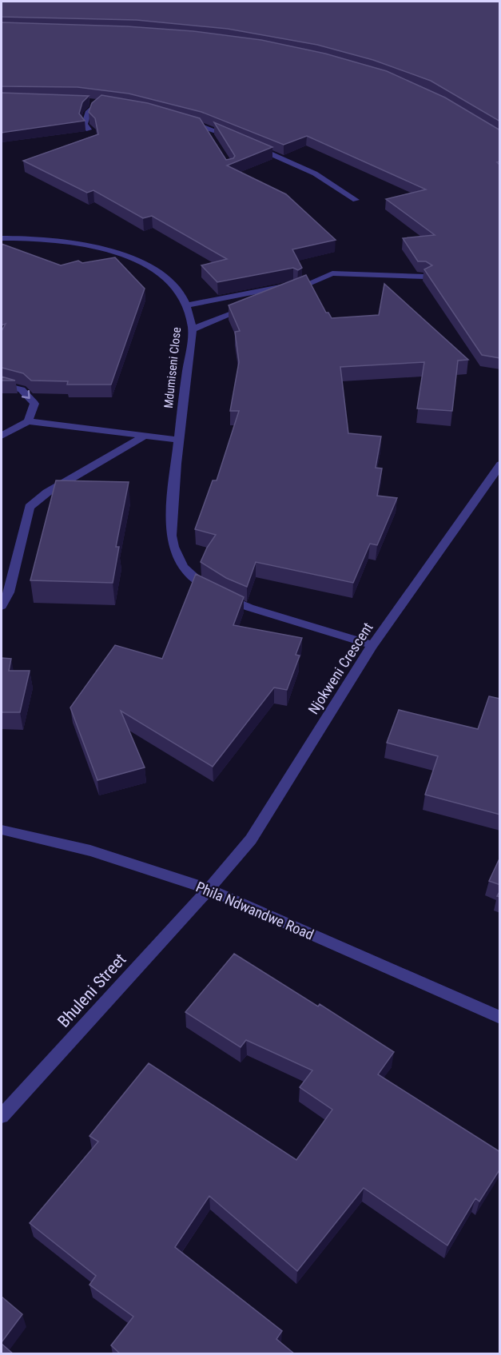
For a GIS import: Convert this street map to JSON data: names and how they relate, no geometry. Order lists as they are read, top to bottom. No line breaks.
{"streets":{"street":["Mdumiseni Close","Njokweni Crescent","Phila Ndwandwe Road","Bhuleni Street"]},"crossings":[["Mdumiseni Close","Njokweni Crescent"],["Njokweni Crescent","Phila Ndwandwe Road"],["Njokweni Crescent","Bhuleni Street"],["Phila Ndwandwe Road","Bhuleni Street"]]}
